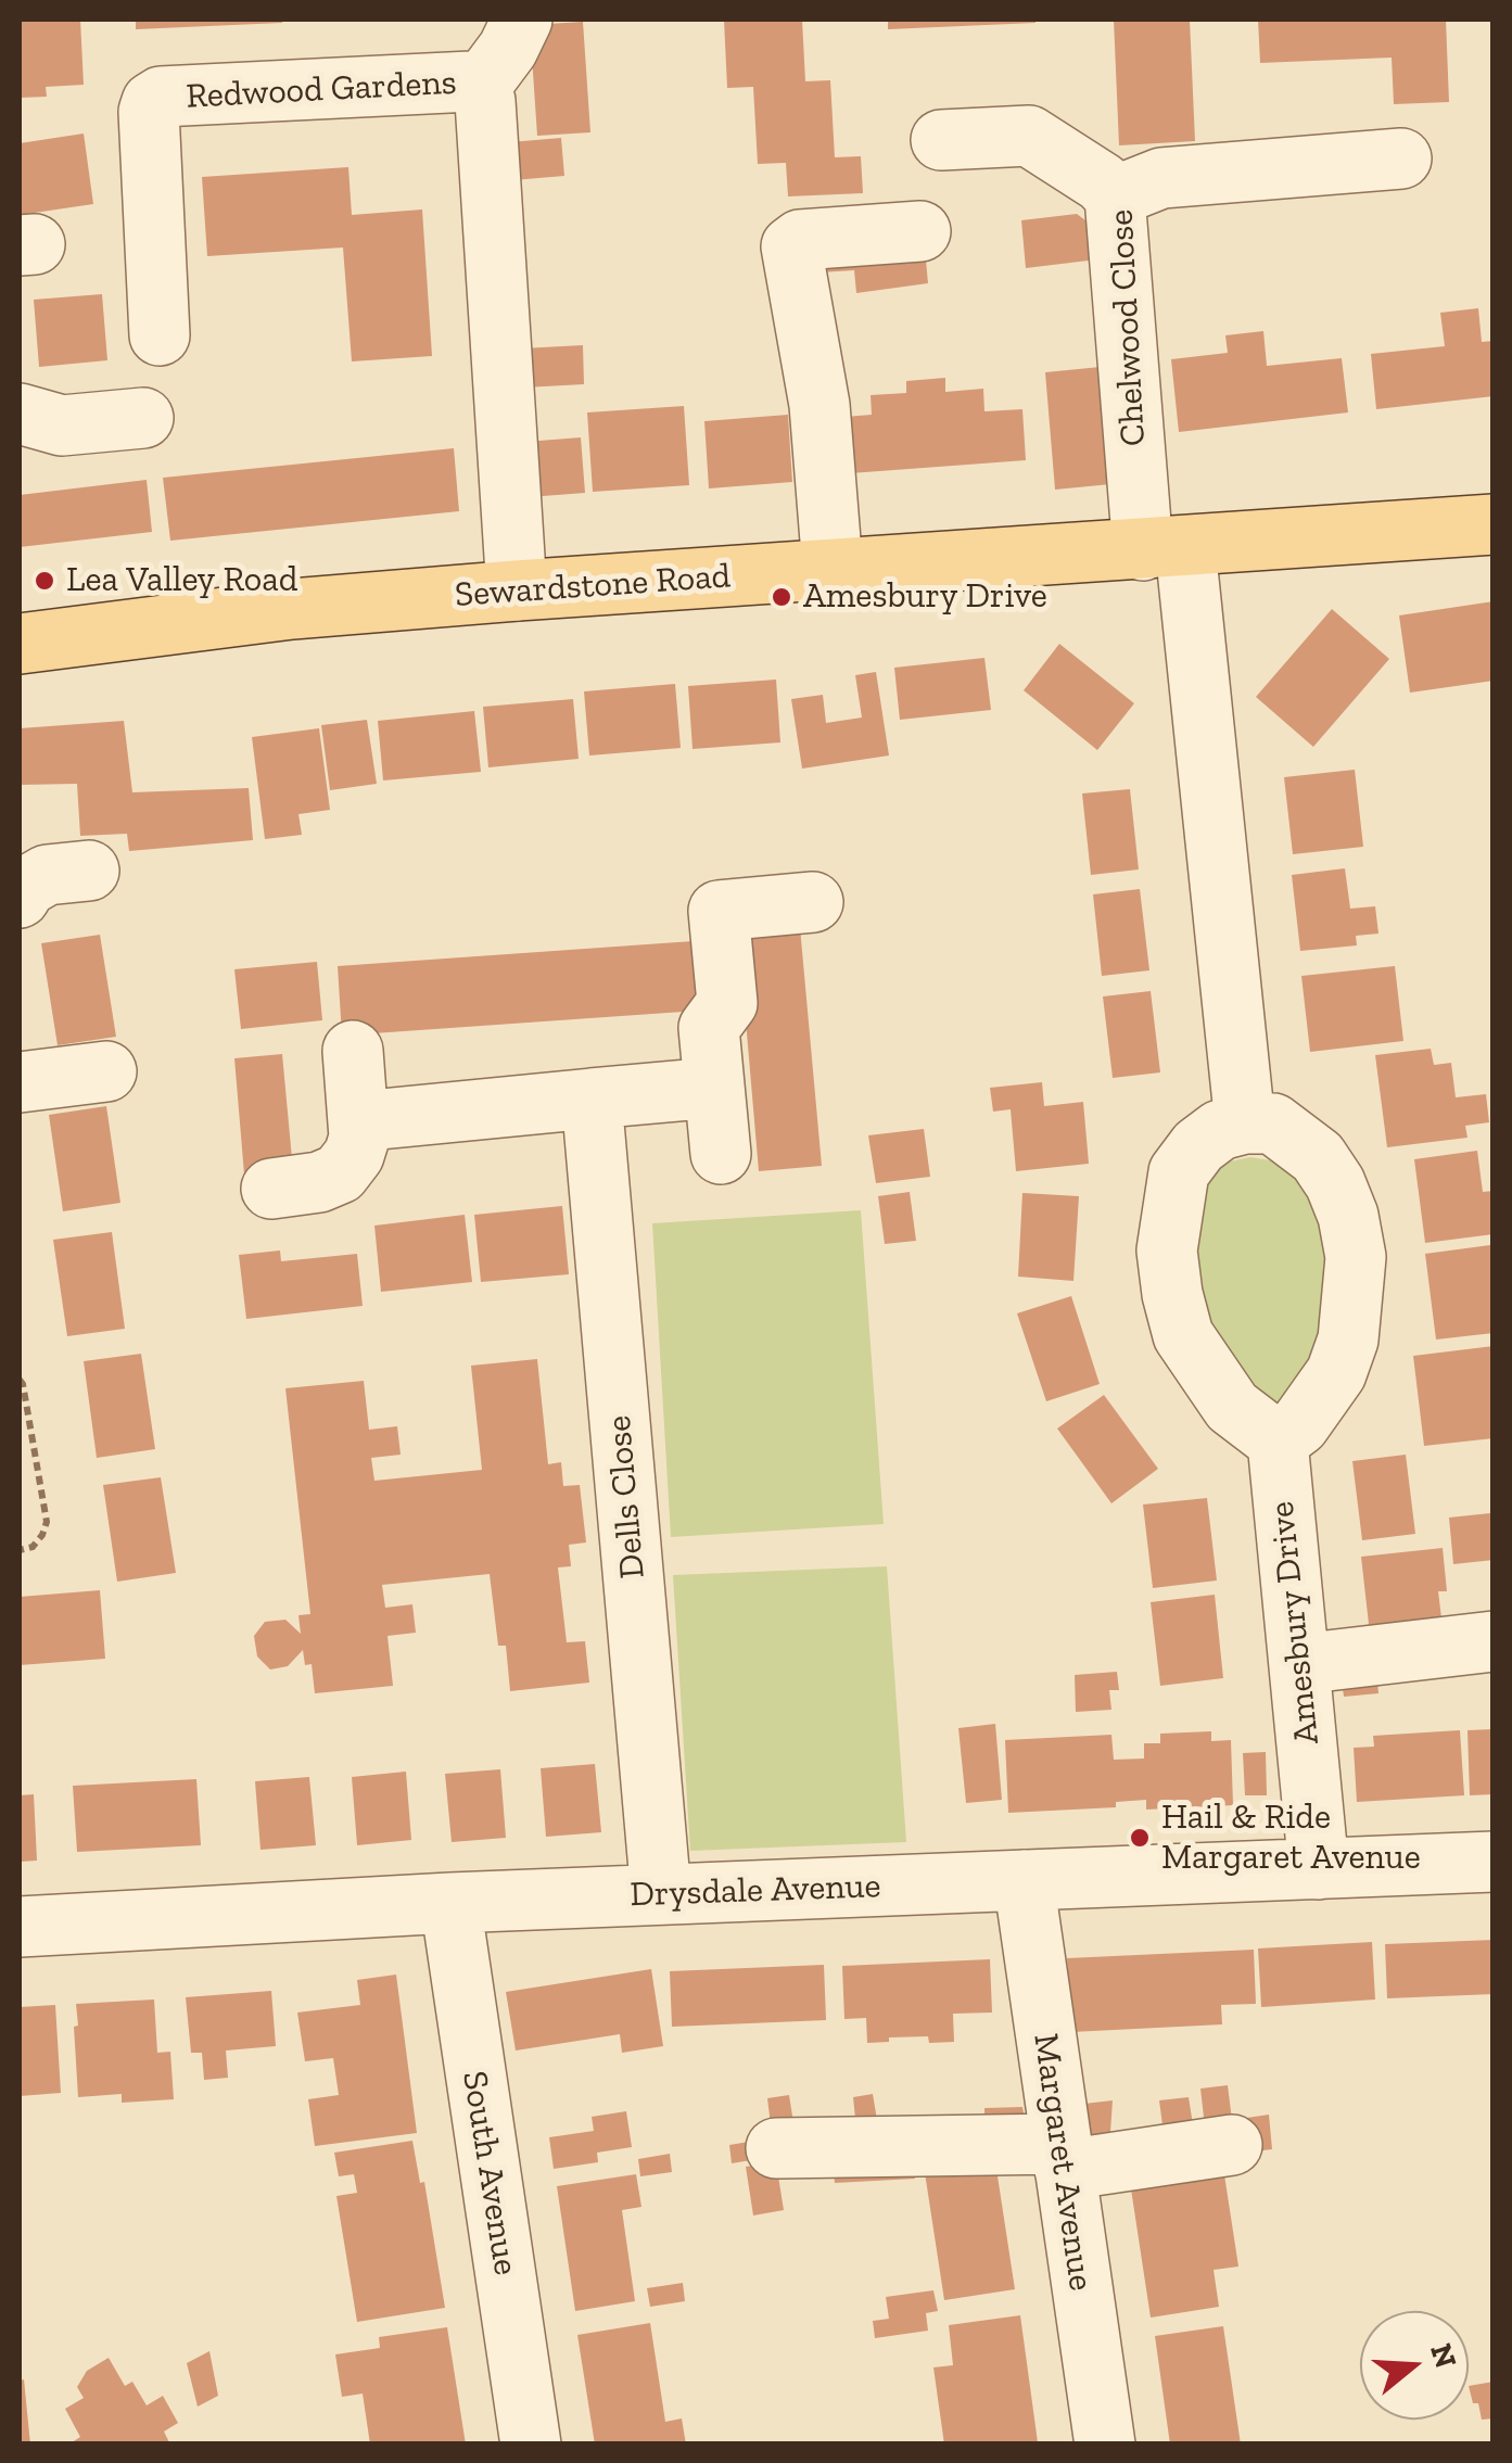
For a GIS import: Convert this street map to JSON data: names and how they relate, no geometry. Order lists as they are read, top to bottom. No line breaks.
{"streets":{"main road":["Sewardstone Road"],"street":["Redwood Gardens","Chelwood Close","Dells Close","Amesbury Drive","Drysdale Avenue","Margaret Avenue","South Avenue"]},"crossings":[["Redwood Gardens","Sewardstone Road"],["Chelwood Close","Sewardstone Road"],["Dells Close","Drysdale Avenue"],["Amesbury Drive","Drysdale Avenue"],["Drysdale Avenue","Margaret Avenue"],["Drysdale Avenue","South Avenue"]],"places":["Lea Valley Road","Amesbury Drive","Hail & Ride Margaret Avenue"],"north":"right"}
